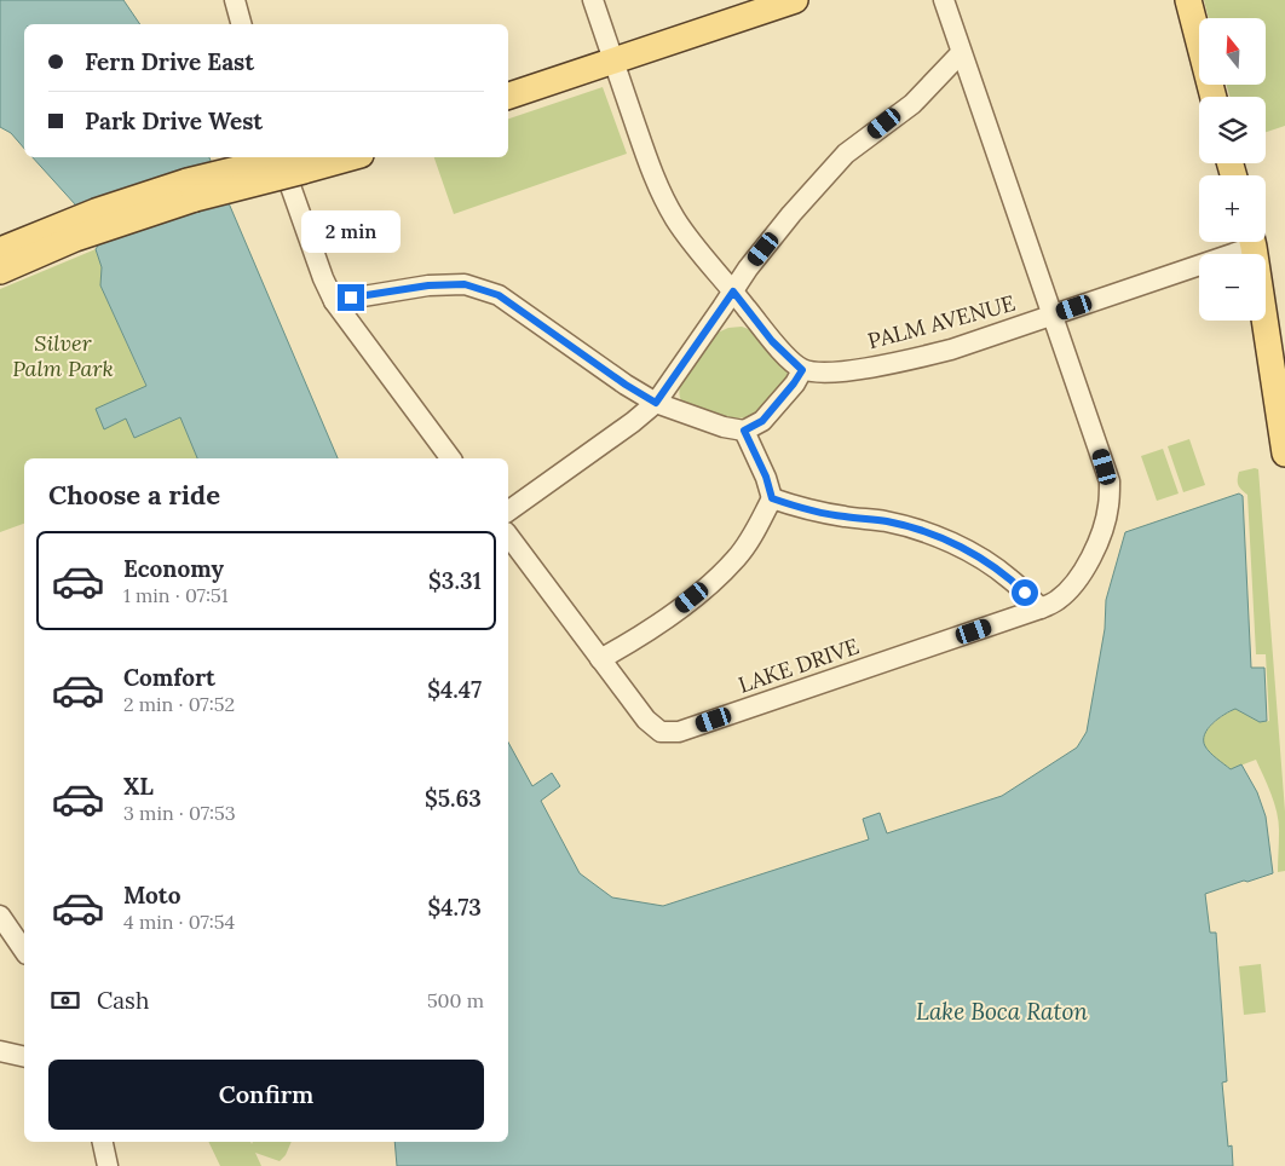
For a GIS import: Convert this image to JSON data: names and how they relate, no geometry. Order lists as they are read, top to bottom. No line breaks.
{"streets":{"street":["PALM AVENUE","LAKE DRIVE"]},"crossings":[["PALM AVENUE","LAKE DRIVE"]],"water":["Lake Boca Raton"],"parks":["Silver Palm Park"],"north":"top","page":{"map_buttons":["+","−"],"banner":["Fern Drive East","Park Drive West"],"bubble":"2 min","heading":"Choose a ride","list":[{"name":"Economy","note":"1 min · 07:51","value":"$3.31"},{"name":"Comfort","note":"2 min · 07:52","value":"$4.47"},{"name":"XL","note":"3 min · 07:53","value":"$5.63"},{"name":"Moto","note":"4 min · 07:54","value":"$4.73"}],"pay":["Cash","500 m"],"buttons":"Confirm"}}
